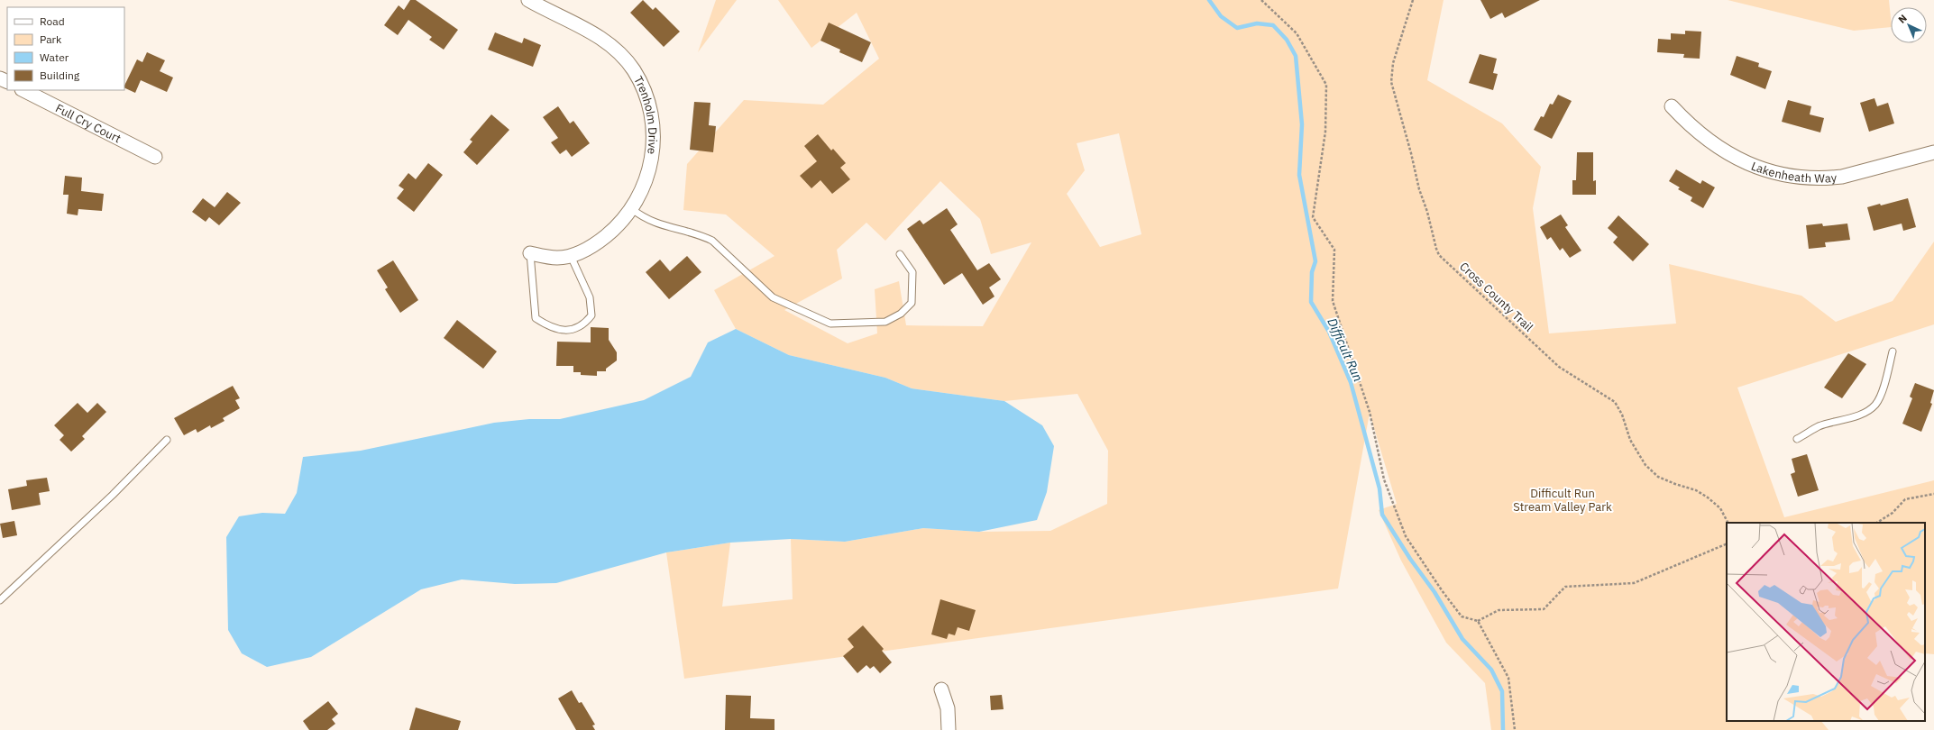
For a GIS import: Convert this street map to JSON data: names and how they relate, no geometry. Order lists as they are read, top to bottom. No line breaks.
{"streets":{"street":["Trenholm Drive","Full Cry Court","Lakenheath Way"],"path":["Cross County Trail"]},"water":["Difficult Run"],"parks":["Difficult Run Stream Valley Park"],"legend":["Road","Park","Water","Building"],"north":"top left"}
